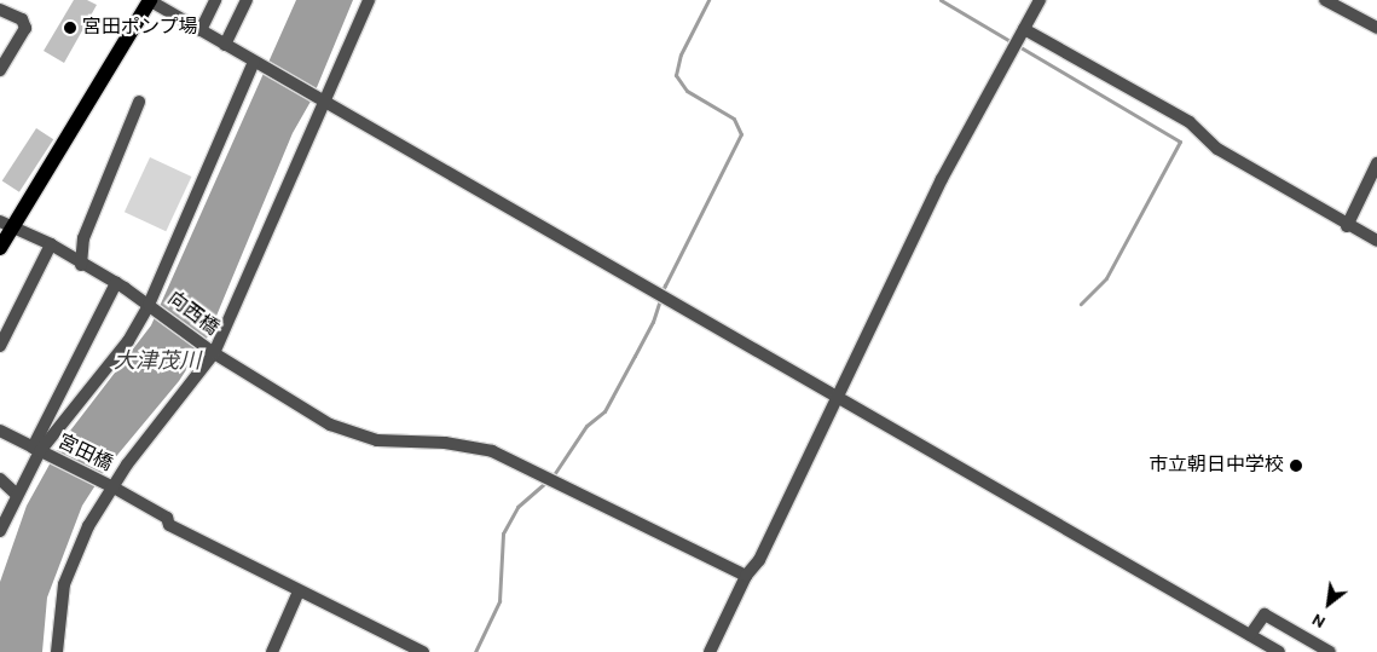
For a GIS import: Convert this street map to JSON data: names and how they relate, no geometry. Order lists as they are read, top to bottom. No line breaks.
{"streets":{"street":["向西橋","宮田橋"]},"water":["大津茂川"],"places":["宮田ポンプ場","市立朝日中学校"],"north":"bottom left"}
